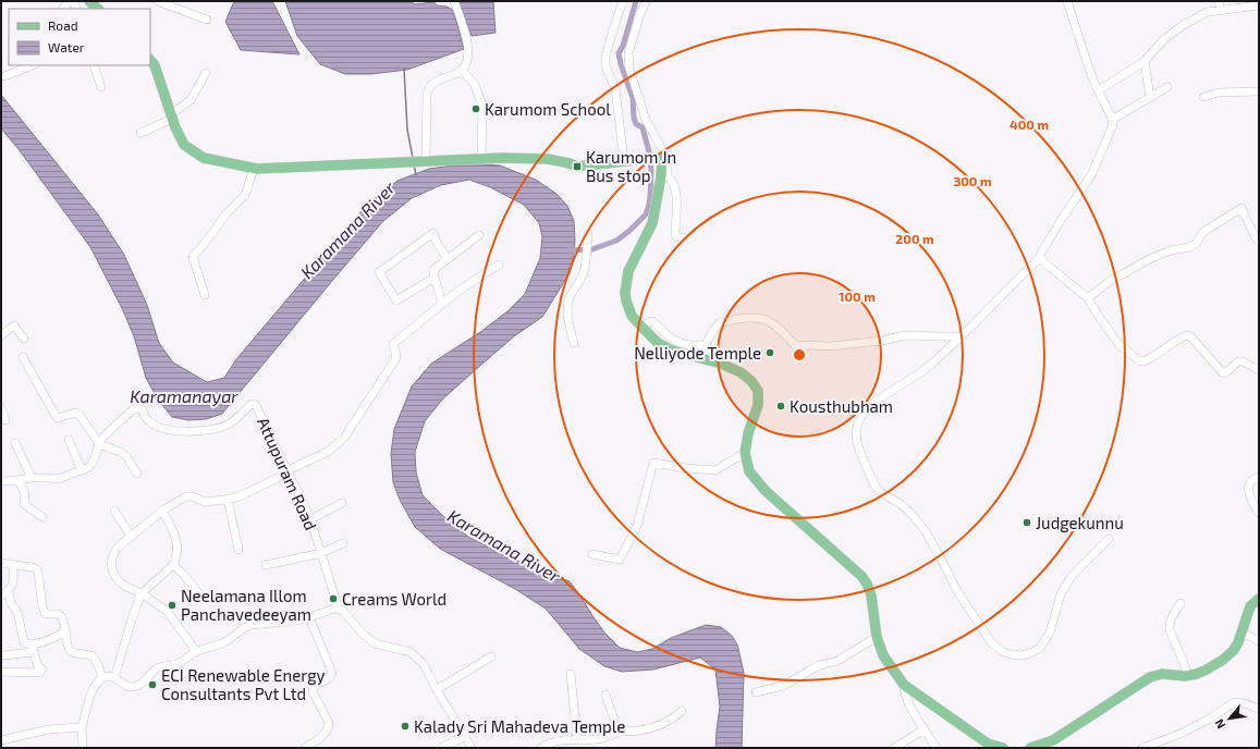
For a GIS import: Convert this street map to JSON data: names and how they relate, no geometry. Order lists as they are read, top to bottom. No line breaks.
{"streets":{"street":["Attupuram Road"]},"water":["Karamana River","Karamanayar"],"places":{"other":["Karumom School","Nelliyode Temple","Kousthubham","Judgekunnu","Creams World","Neelamana Illom Panchavedeeyam","ECI Renewable Energy Consultants Pvt Ltd","Kalady Sri Mahadeva Temple"],"transit":["Karumom Jn Bus stop"]},"legend":["Road","Water"],"north":"bottom left","rings":["400 m","300 m","200 m","100 m"]}
